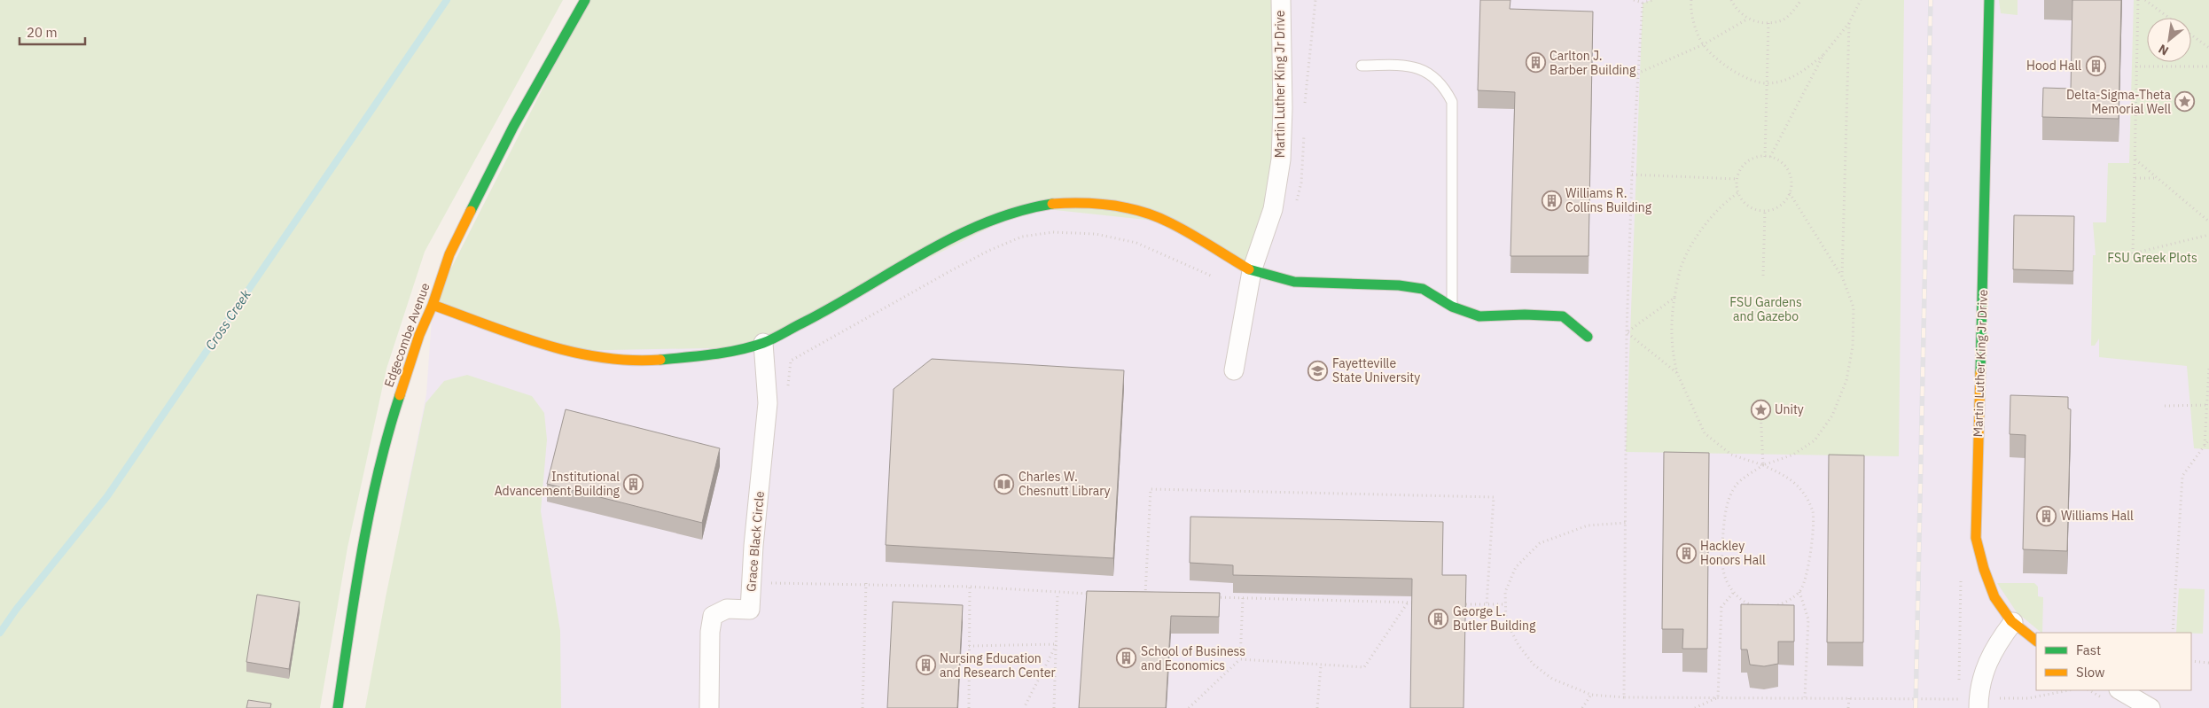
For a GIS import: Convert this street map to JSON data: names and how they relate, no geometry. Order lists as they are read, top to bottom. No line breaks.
{"streets":{"street":["Martin Luther King Jr Drive","Edgecombe Avenue","Grace Black Circle"]},"water":["Cross Creek"],"parks":["FSU Greek Plots","FSU Gardens and Gazebo"],"places":{"building":["Carlton J. Barber Building","Hood Hall","Williams R. Collins Building","Institutional Advancement Building","Williams Hall","Hackley Honors Hall","George L. Butler Building","School of Business and Economics","Nursing Education and Research Center"],"place":["Delta-Sigma-Theta Memorial Well","Unity"],"school or university":["Fayetteville State University"],"library":["Charles W. Chesnutt Library"]},"legend":["Fast","Slow"],"scale_bar":"20 m","north":"bottom left"}
